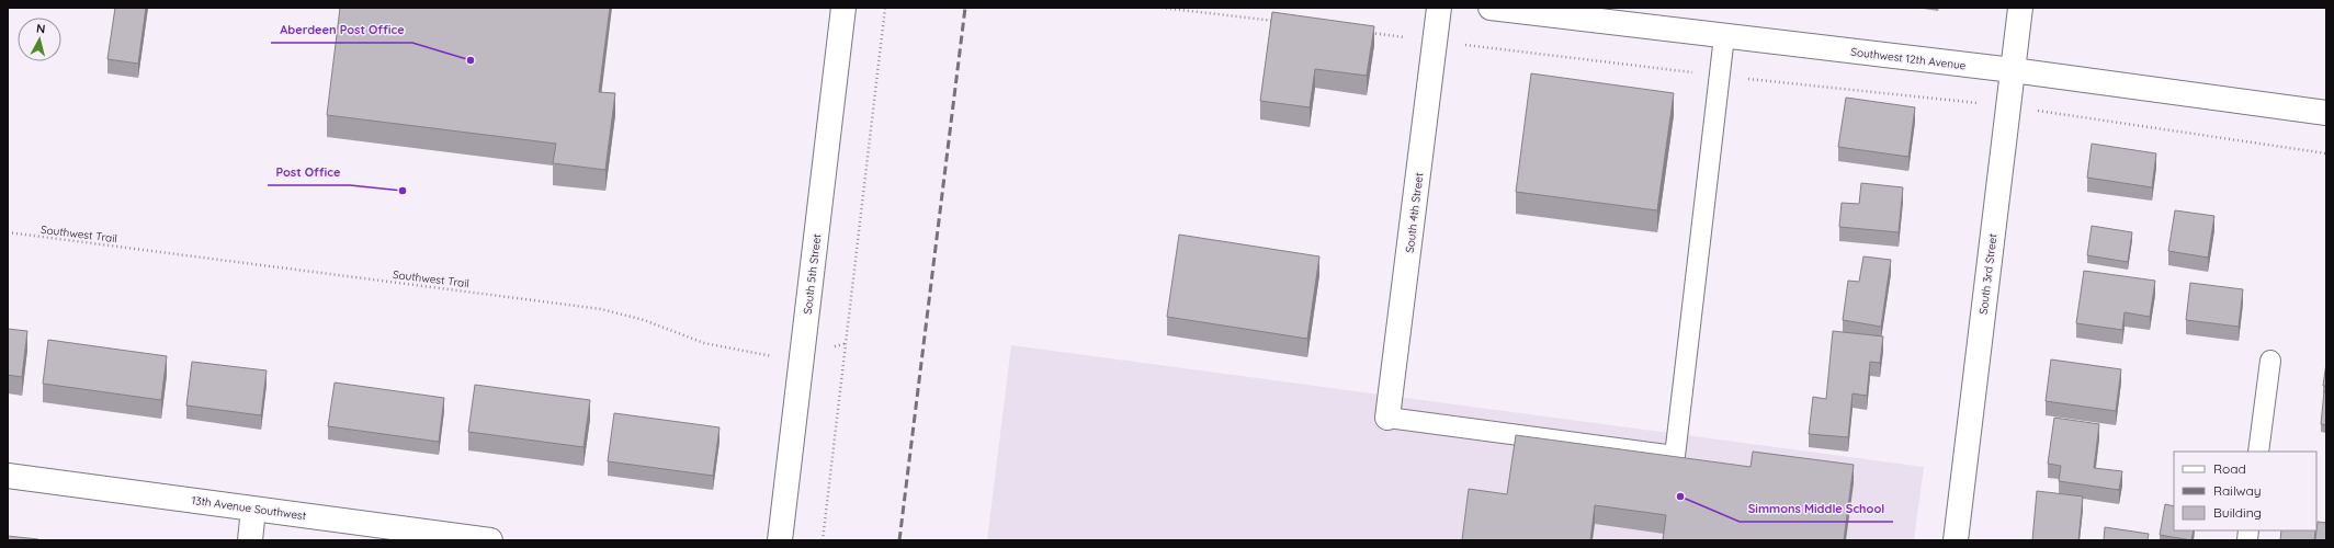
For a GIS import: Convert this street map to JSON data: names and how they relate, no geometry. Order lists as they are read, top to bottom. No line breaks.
{"streets":{"street":["Southwest 12th Avenue","South 4th Street","South 5th Street","South 3rd Street","13th Avenue Southwest"],"path":["Southwest Trail"]},"crossings":[["Southwest 12th Avenue","South 3rd Street"],["Southwest Trail","South 5th Street"]],"places":["Aberdeen Post Office","Post Office","Simmons Middle School"],"legend":["Road","Railway","Building"],"north":"top"}
